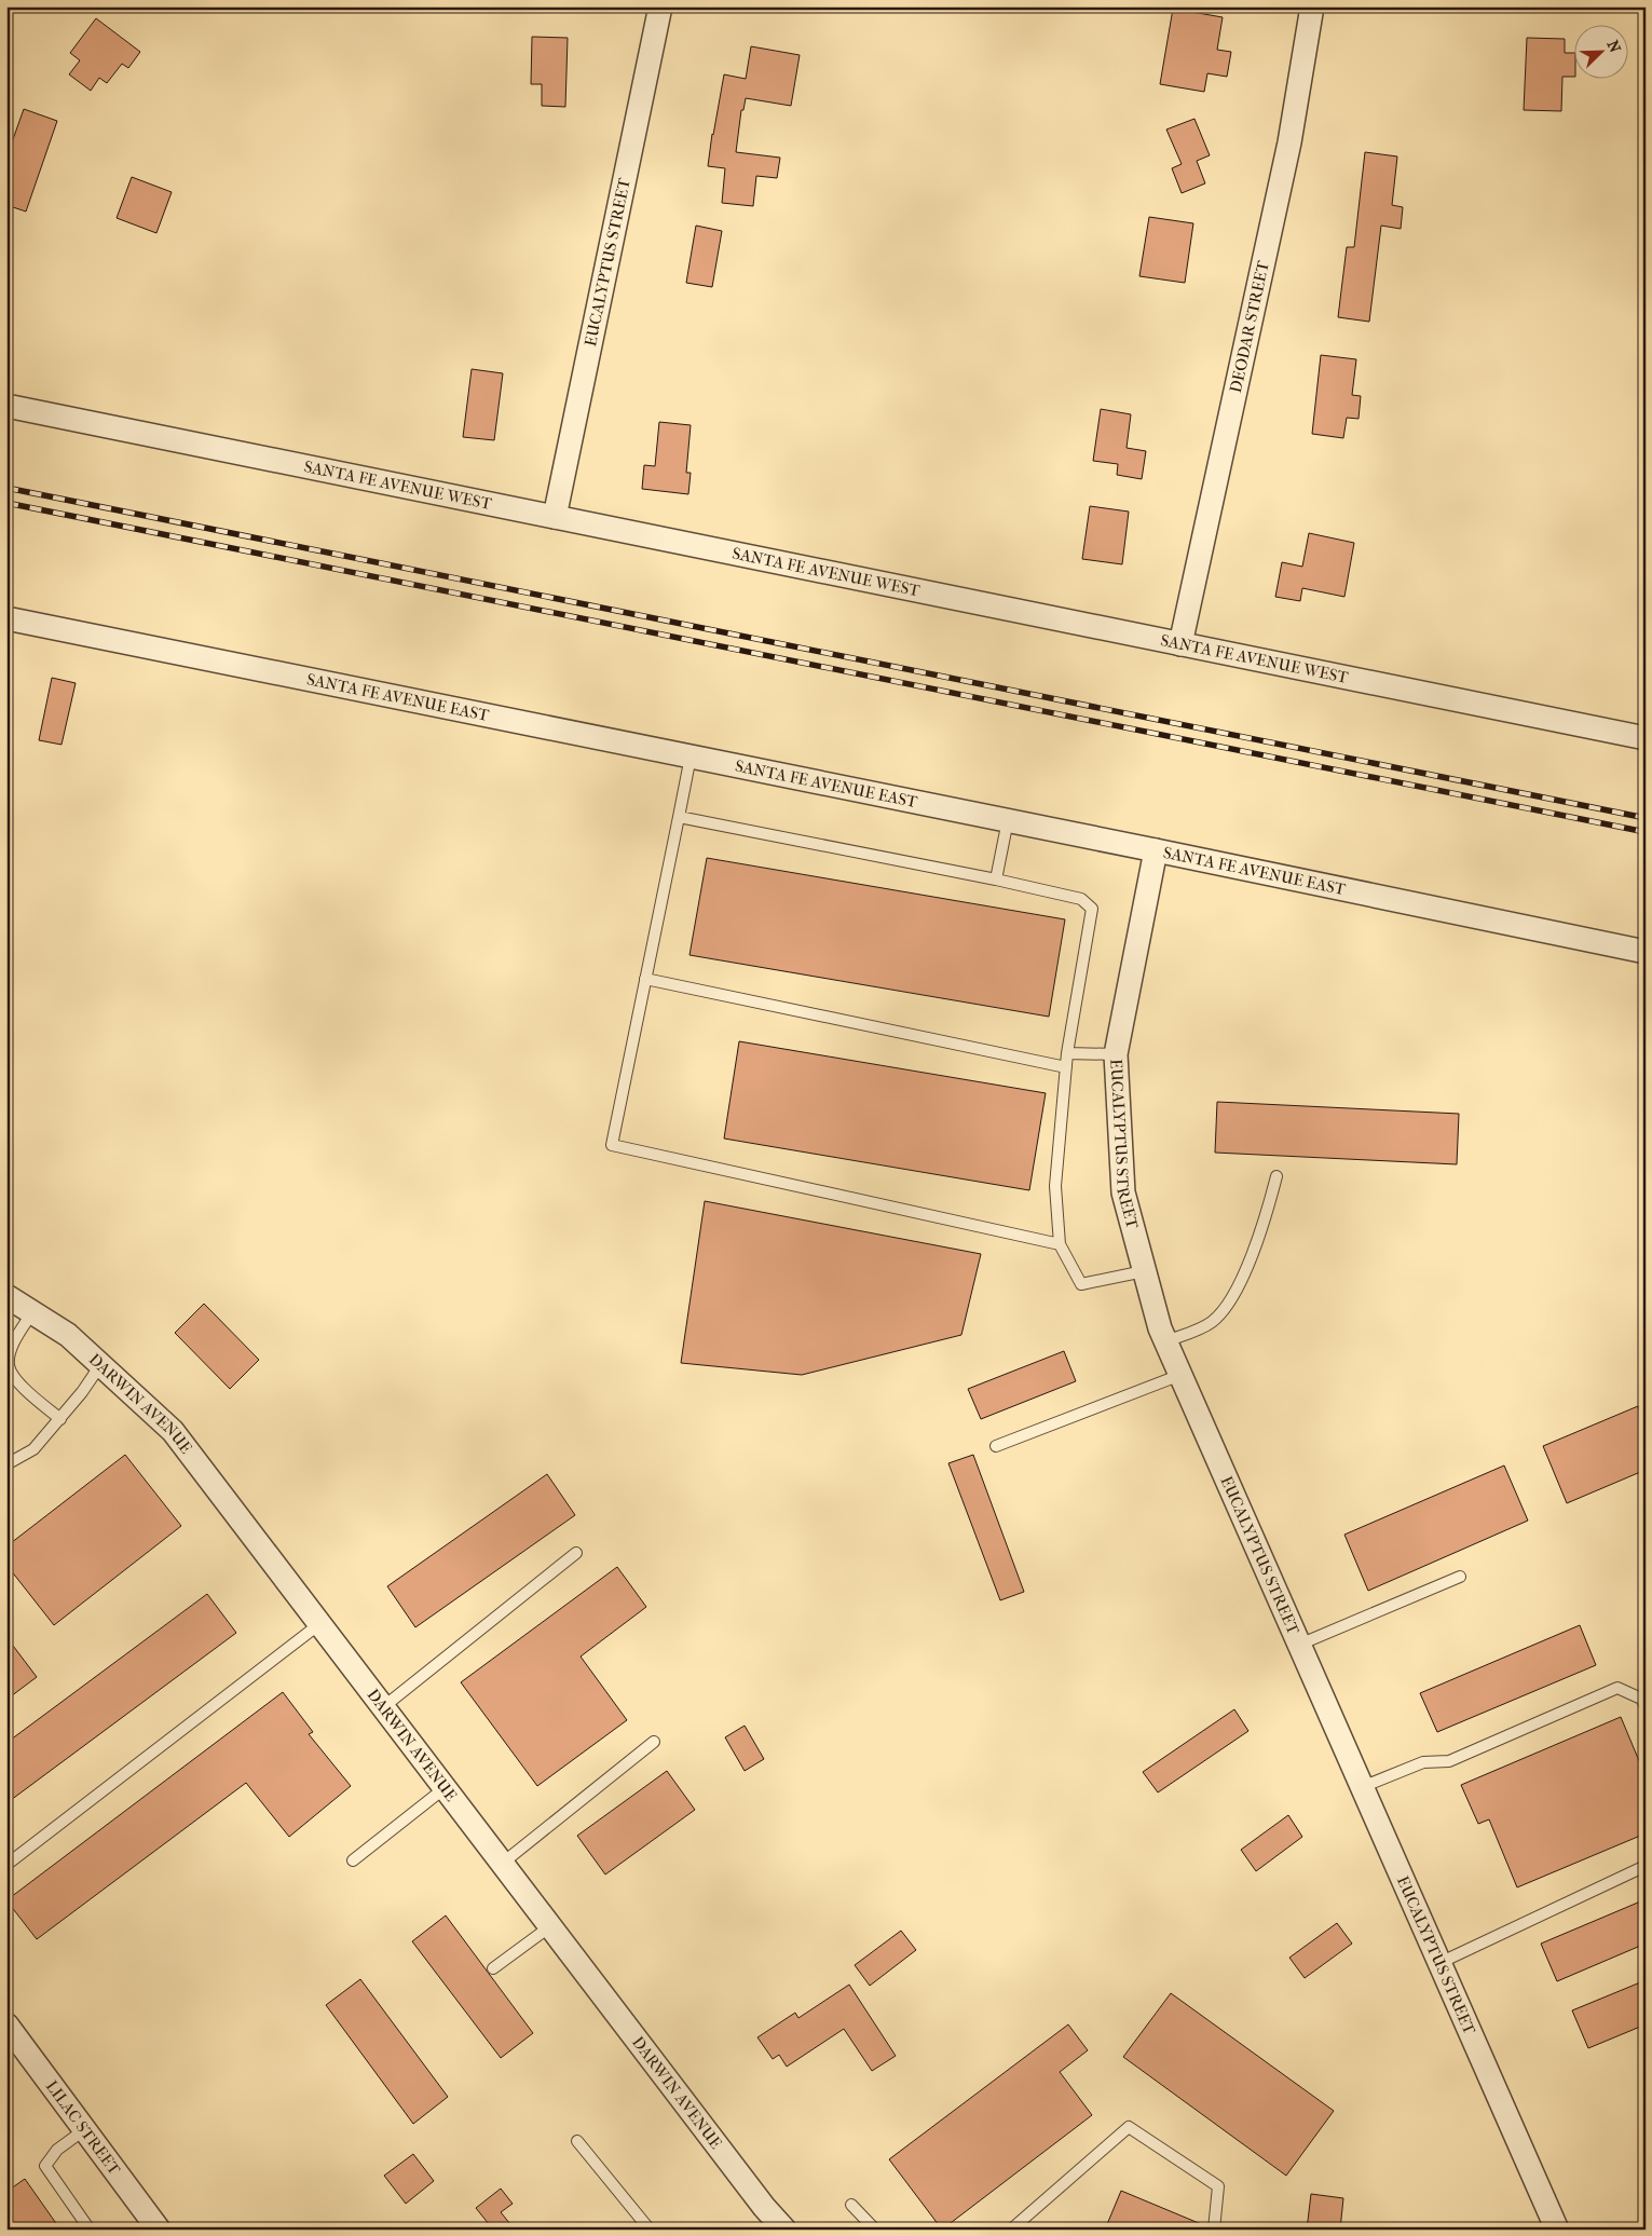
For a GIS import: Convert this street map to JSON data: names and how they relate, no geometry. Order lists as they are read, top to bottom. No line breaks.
{"streets":{"street":["EUCALYPTUS STREET","DEODAR STREET","SANTA FE AVENUE WEST","SANTA FE AVENUE EAST","DARWIN AVENUE","LILAC STREET"]},"crossings":[["EUCALYPTUS STREET","SANTA FE AVENUE WEST"],["EUCALYPTUS STREET","SANTA FE AVENUE EAST"],["DEODAR STREET","SANTA FE AVENUE WEST"]],"north":"top right"}
